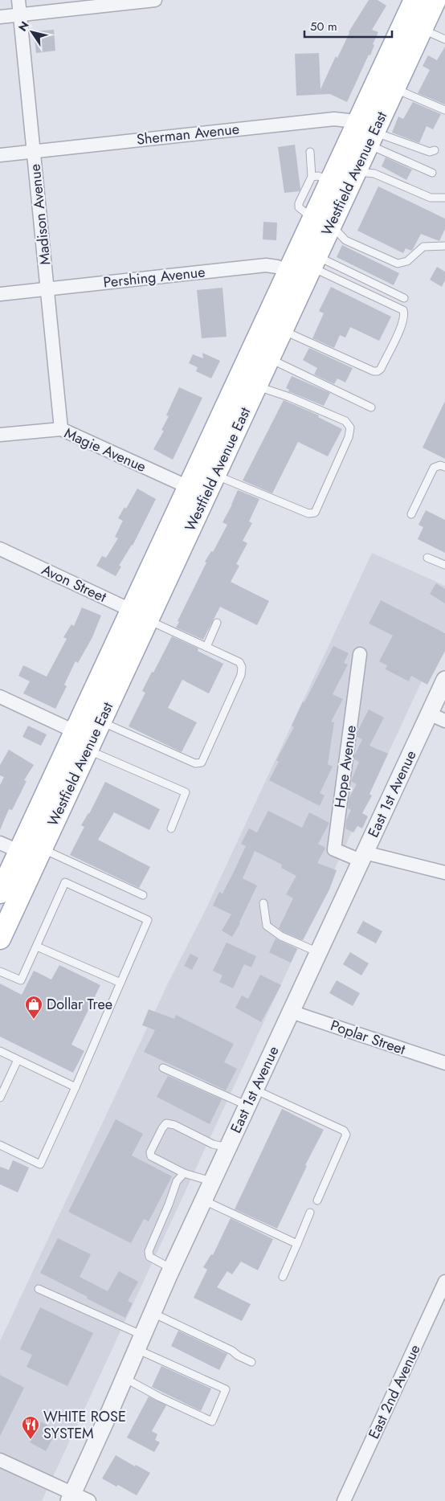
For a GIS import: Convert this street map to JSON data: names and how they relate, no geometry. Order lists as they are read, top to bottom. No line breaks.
{"streets":{"main road":["Westfield Avenue East"],"street":["Sherman Avenue","Madison Avenue","Pershing Avenue","Magie Avenue","Avon Street","Hope Avenue","East 1st Avenue","Poplar Street","East 2nd Avenue"]},"crossings":[["Sherman Avenue","Westfield Avenue East"],["Sherman Avenue","Madison Avenue"],["Westfield Avenue East","Pershing Avenue"],["Westfield Avenue East","Magie Avenue"],["Westfield Avenue East","Avon Street"],["Madison Avenue","Pershing Avenue"],["Madison Avenue","Magie Avenue"],["Hope Avenue","East 1st Avenue"],["East 1st Avenue","Poplar Street"]],"places":{"shop":["Dollar Tree"],"restaurant":["WHITE ROSE SYSTEM"]},"scale_bar":"50 m","north":"top left"}
